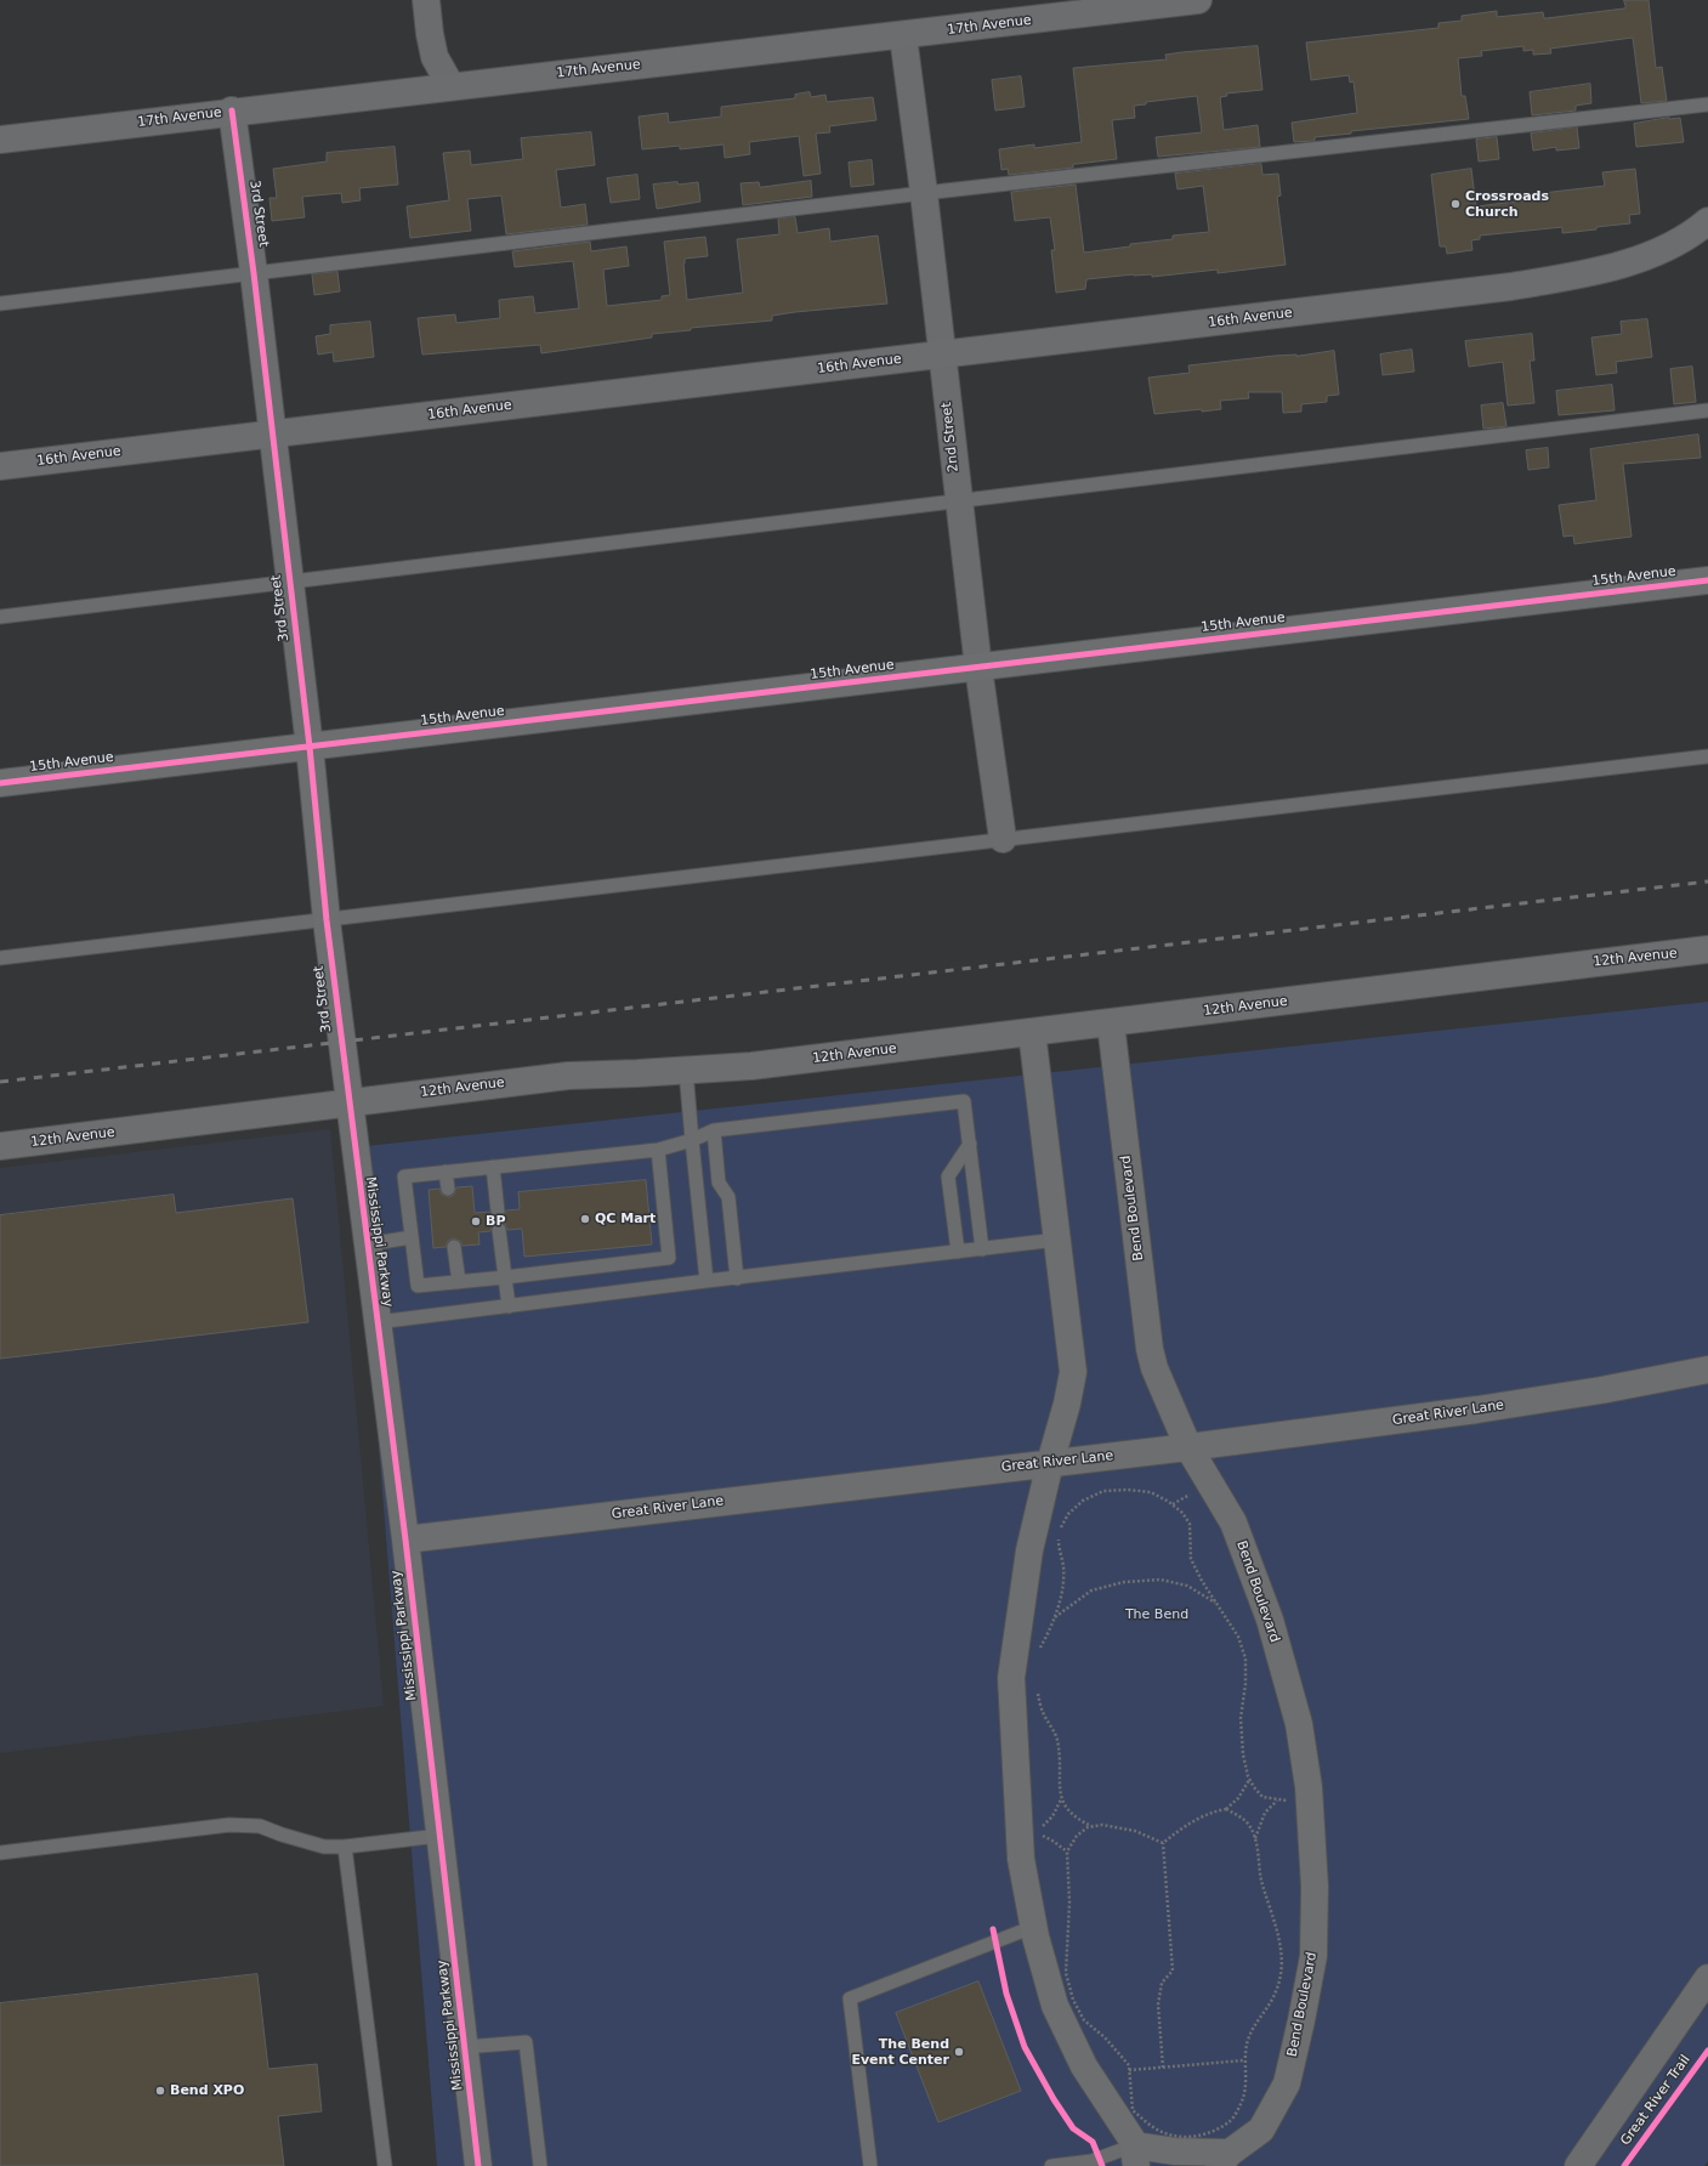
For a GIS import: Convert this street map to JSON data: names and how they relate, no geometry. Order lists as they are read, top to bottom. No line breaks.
{"streets":{"main road":["17th Avenue","16th Avenue"],"street":["3rd Street","2nd Street","15th Avenue","12th Avenue","Bend Boulevard","Mississippi Parkway","Great River Lane"],"cycle path":["Great River Trail"]},"crossings":[["17th Avenue","3rd Street"],["17th Avenue","2nd Street"],["3rd Street","16th Avenue"],["3rd Street","15th Avenue"],["3rd Street","12th Avenue"],["3rd Street","Mississippi Parkway"],["16th Avenue","2nd Street"],["2nd Street","15th Avenue"],["12th Avenue","Bend Boulevard"],["12th Avenue","Mississippi Parkway"],["Bend Boulevard","Great River Lane"],["Mississippi Parkway","Great River Lane"]],"parks":["The Bend"],"places":["Crossroads Church","QC Mart","BP","The Bend Event Center","Bend XPO"]}
